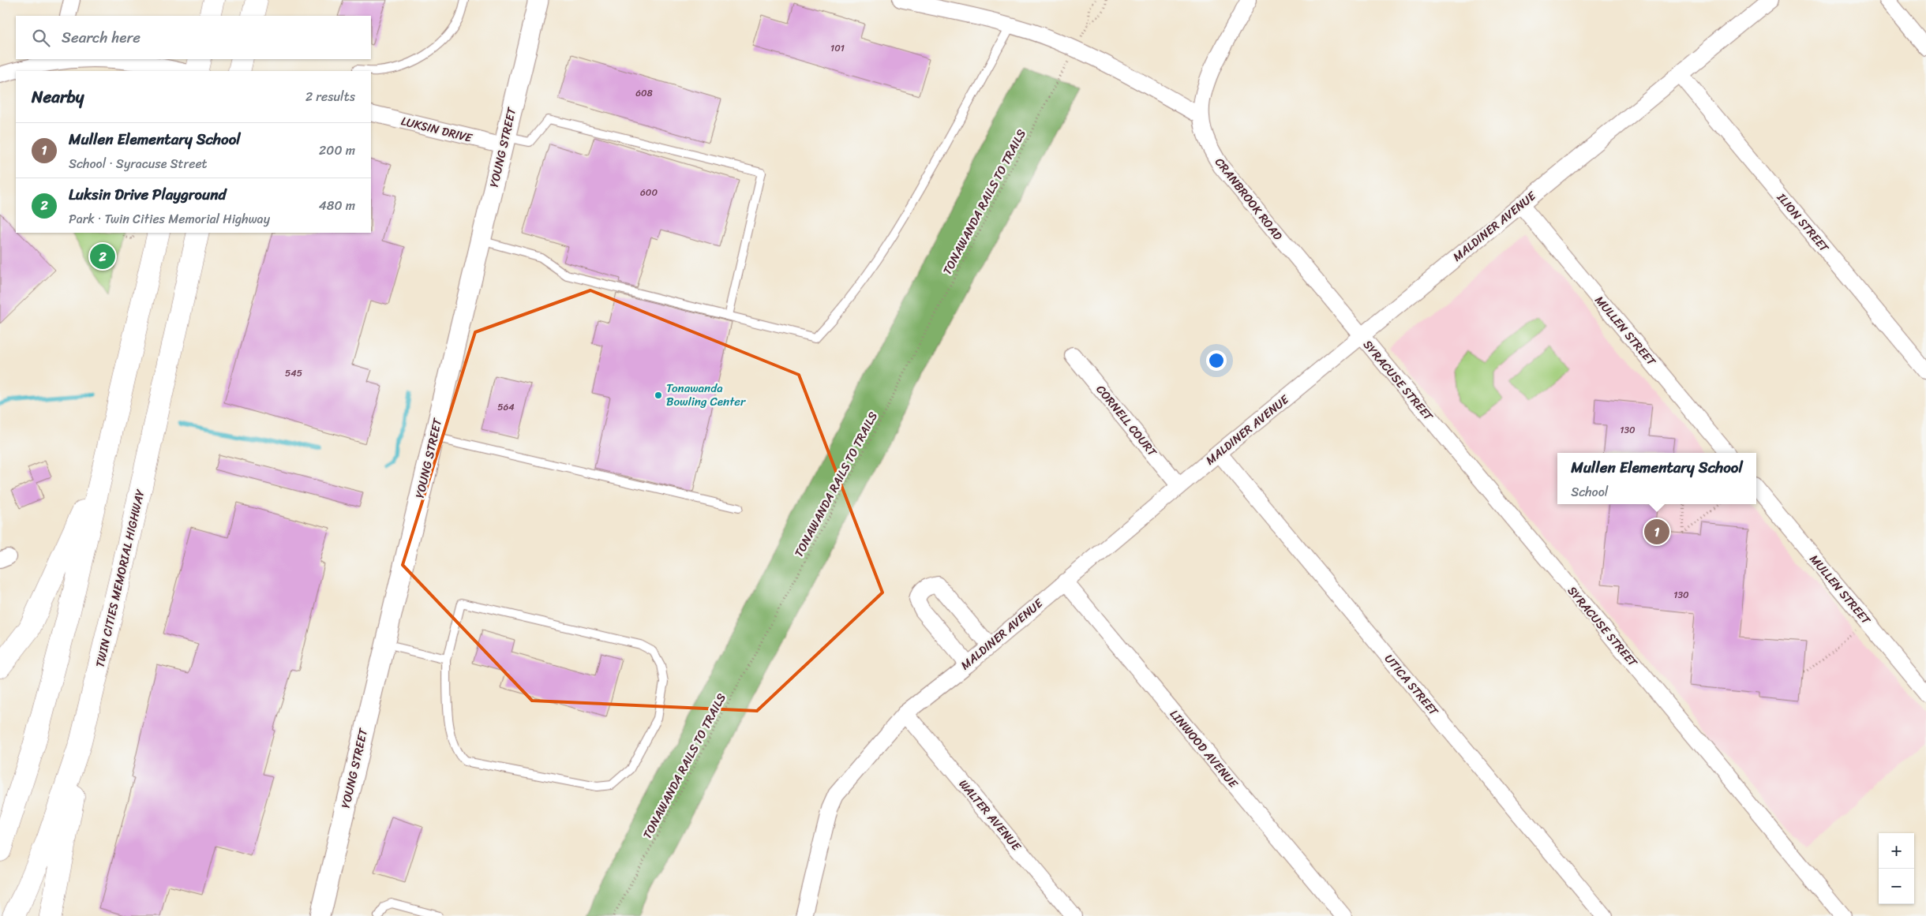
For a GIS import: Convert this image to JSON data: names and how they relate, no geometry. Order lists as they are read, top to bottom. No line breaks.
{"streets":{"main road":["TWIN CITIES MEMORIAL HIGHWAY"],"street":["LUKSIN DRIVE","YOUNG STREET","CRANBROOK ROAD","ILION STREET","MALDINER AVENUE","MULLEN STREET","SYRACUSE STREET","CORNELL COURT","UTICA STREET","LINWOOD AVENUE","WALTER AVENUE"],"path":["TONAWANDA RAILS TO TRAILS"]},"crossings":[["LUKSIN DRIVE","YOUNG STREET"],["CRANBROOK ROAD","MALDINER AVENUE"],["CRANBROOK ROAD","SYRACUSE STREET"],["ILION STREET","MALDINER AVENUE"],["MALDINER AVENUE","MULLEN STREET"],["MALDINER AVENUE","SYRACUSE STREET"],["MALDINER AVENUE","CORNELL COURT"],["MALDINER AVENUE","UTICA STREET"],["MALDINER AVENUE","LINWOOD AVENUE"],["MALDINER AVENUE","WALTER AVENUE"]],"places":["Tonawanda Bowling Center"],"house_numbers":["101","608","600","545","564","130","130"],"page":{"search":"Search here","heading":["Nearby","2 results"],"list":[{"mark":"1","name":"Mullen Elementary School","note":"School · Syracuse Street","value":"200 m"},{"mark":"2","name":"Luksin Drive Playground","note":"Park · Twin Cities Memorial Highway","value":"480 m"}],"pins":["2","1"],"popup":["Mullen Elementary School","School"],"map_buttons":["+","−"]}}
